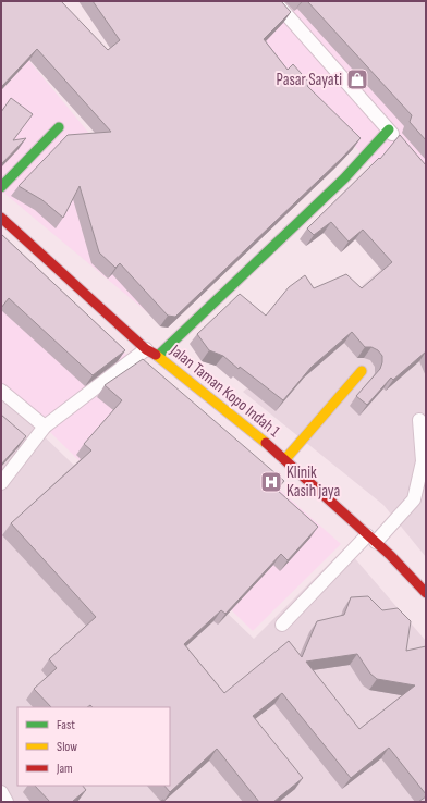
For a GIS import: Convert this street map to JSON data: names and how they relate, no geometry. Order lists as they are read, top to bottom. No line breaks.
{"streets":{"main road":["Jalan Taman Kopo Indah 1"]},"places":{"shop":["Pasar Sayati"],"hospital":["Klinik Kasih jaya"]},"legend":["Fast","Slow","Jam"]}
